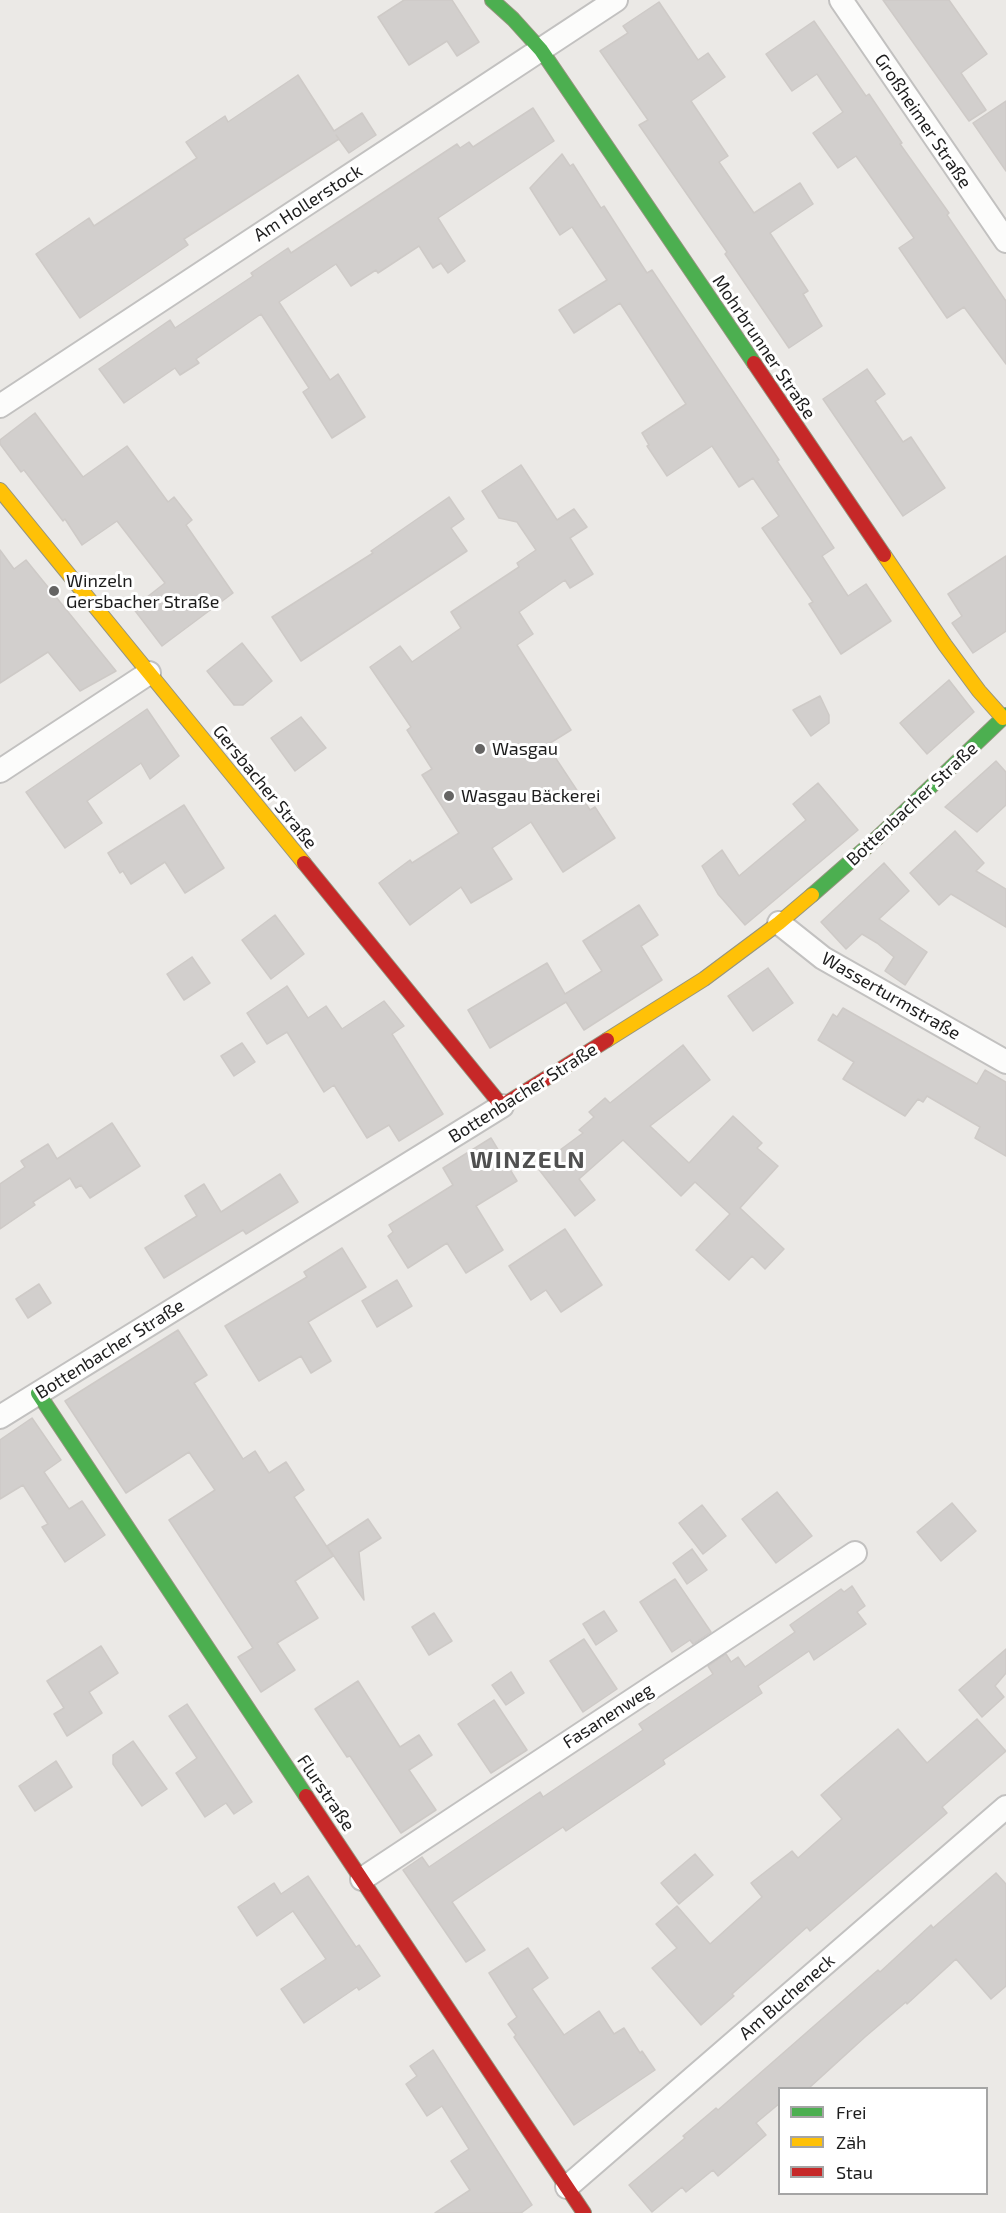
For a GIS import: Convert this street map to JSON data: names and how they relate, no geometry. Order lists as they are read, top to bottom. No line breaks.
{"streets":{"street":["Großheimer Straße","Am Hollerstock","Mohrbrunner Straße","Gersbacher Straße","Bottenbacher Straße","Wasserturmstraße","Fasanenweg","Flurstraße","Am Bucheneck"]},"crossings":[["Am Hollerstock","Mohrbrunner Straße"],["Mohrbrunner Straße","Bottenbacher Straße"],["Gersbacher Straße","Bottenbacher Straße"],["Bottenbacher Straße","Wasserturmstraße"],["Bottenbacher Straße","Flurstraße"],["Fasanenweg","Flurstraße"],["Flurstraße","Am Bucheneck"]],"districts":["WINZELN"],"places":["Winzeln Gersbacher Straße","Wasgau","Wasgau Bäckerei"],"legend":["Frei","Zäh","Stau"]}
